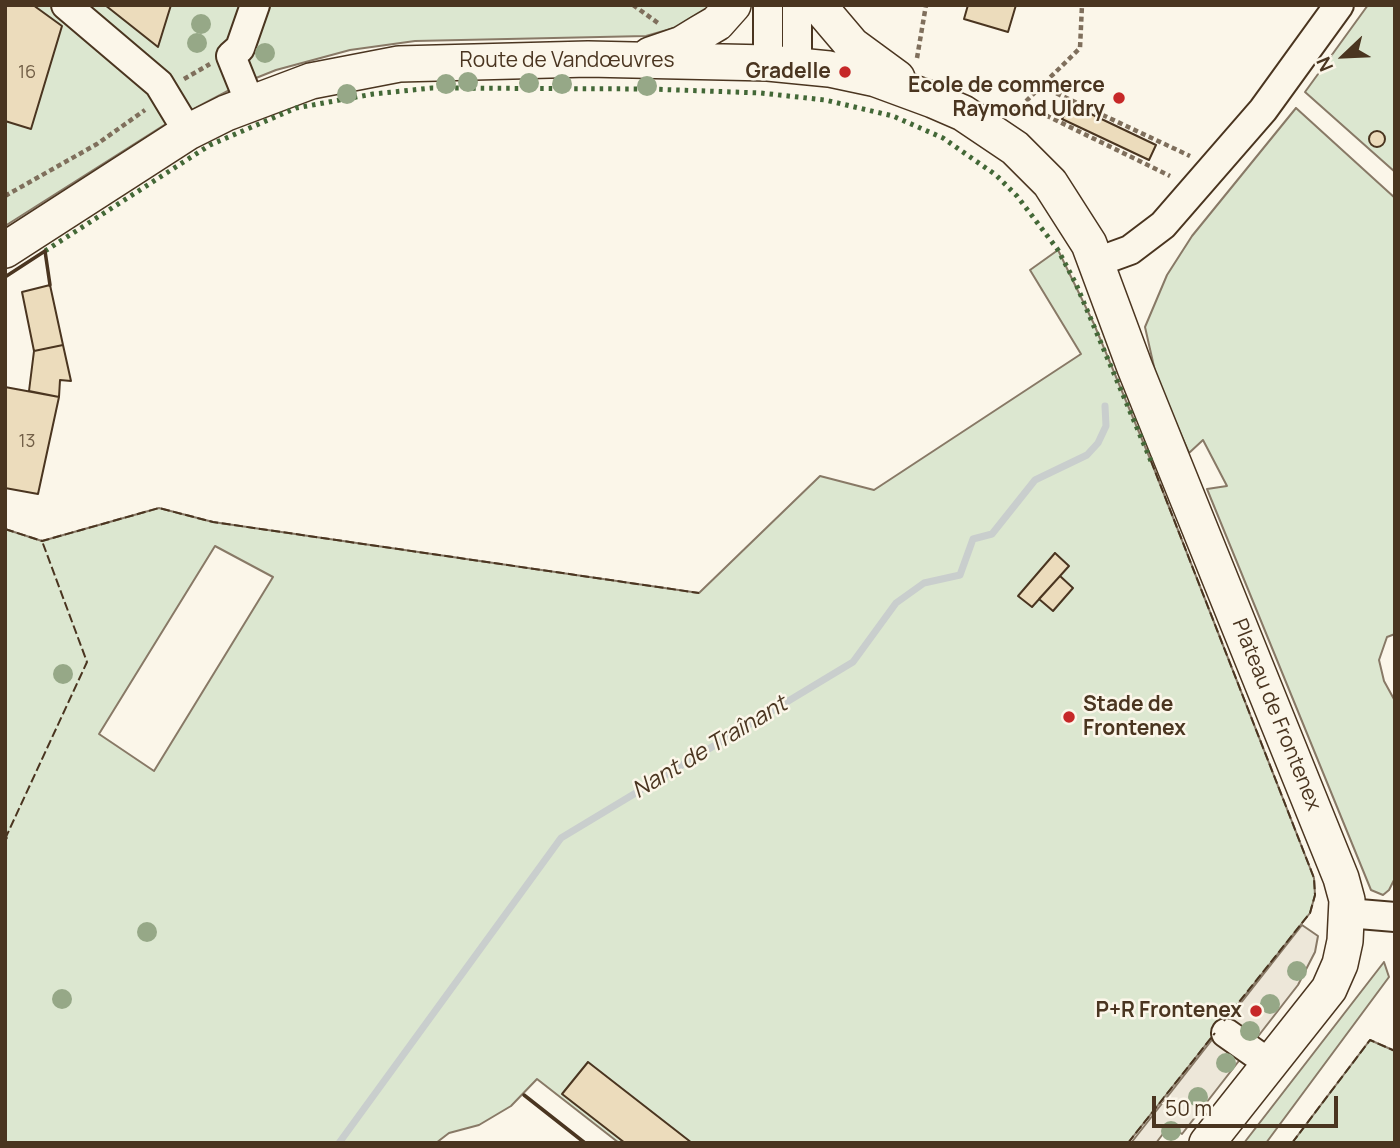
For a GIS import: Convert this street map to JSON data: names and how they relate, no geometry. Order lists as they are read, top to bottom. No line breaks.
{"streets":{"main road":["Route de Vandœuvres","Plateau de Frontenex"]},"crossings":[["Route de Vandœuvres","Plateau de Frontenex"]],"water":["Nant de Traînant"],"places":["Gradelle","Ecole de commerce Raymond Uldry","Stade de Frontenex","P+R Frontenex"],"house_numbers":["16","13"],"scale_bar":"50 m","north":"bottom left"}
